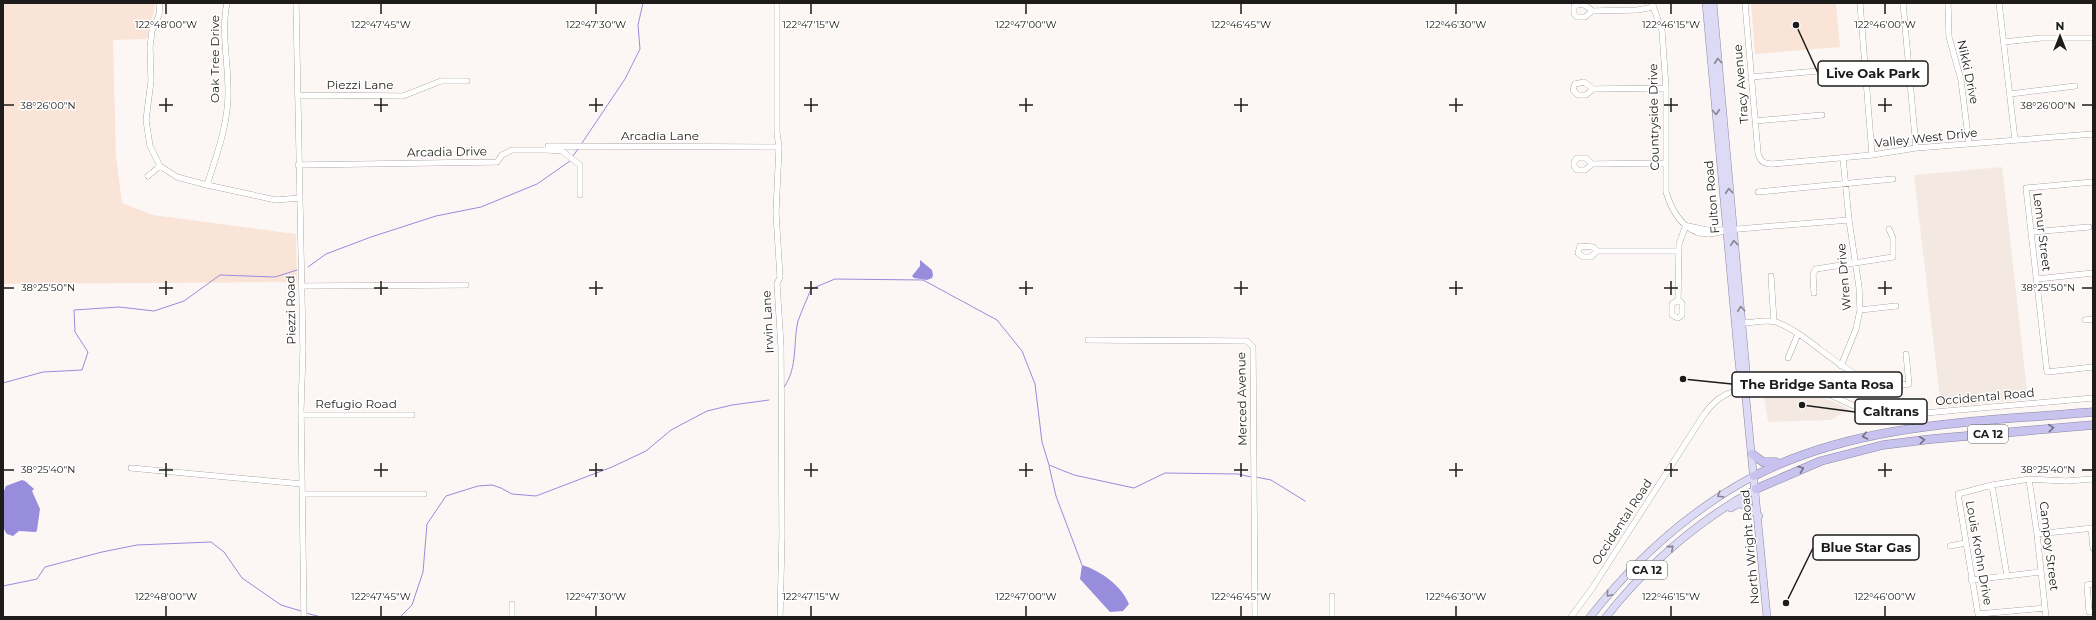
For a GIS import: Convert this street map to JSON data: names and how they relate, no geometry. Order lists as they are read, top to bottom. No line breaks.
{"streets":{"highway":["CA 12"],"main road":["Fulton Road","North Wright Road"],"street":["Oak Tree Drive","Nikki Drive","Tracy Avenue","Piezzi Lane","Countryside Drive","Arcadia Lane","Valley West Drive","Arcadia Drive","Lemur Street","Wren Drive","Piezzi Road","Irwin Lane","Occidental Road","Merced Avenue","Refugio Road","Campoy Street","Louis Krohn Drive"]},"crossings":[["Nikki Drive","Valley West Drive"],["Tracy Avenue","Valley West Drive"],["Piezzi Lane","Piezzi Road"],["Countryside Drive","Fulton Road"],["Countryside Drive","Wren Drive"],["Arcadia Lane","Irwin Lane"],["Valley West Drive","Wren Drive"],["Arcadia Drive","Piezzi Road"],["Fulton Road","Occidental Road"],["Fulton Road","CA 12"],["Fulton Road","North Wright Road"],["Piezzi Road","Refugio Road"],["CA 12","North Wright Road"],["Campoy Street","Louis Krohn Drive"]],"places":["Live Oak Park","The Bridge Santa Rosa","Caltrans","Blue Star Gas"],"north":"top","coordinates":["122°48'00\"W","122°47'45\"W","122°47'30\"W","122°47'15\"W","122°47'00\"W","122°46'45\"W","122°46'30\"W","122°46'15\"W","122°46'00\"W","38°26'00\"N","38°25'50\"N","38°25'40\"N"]}
